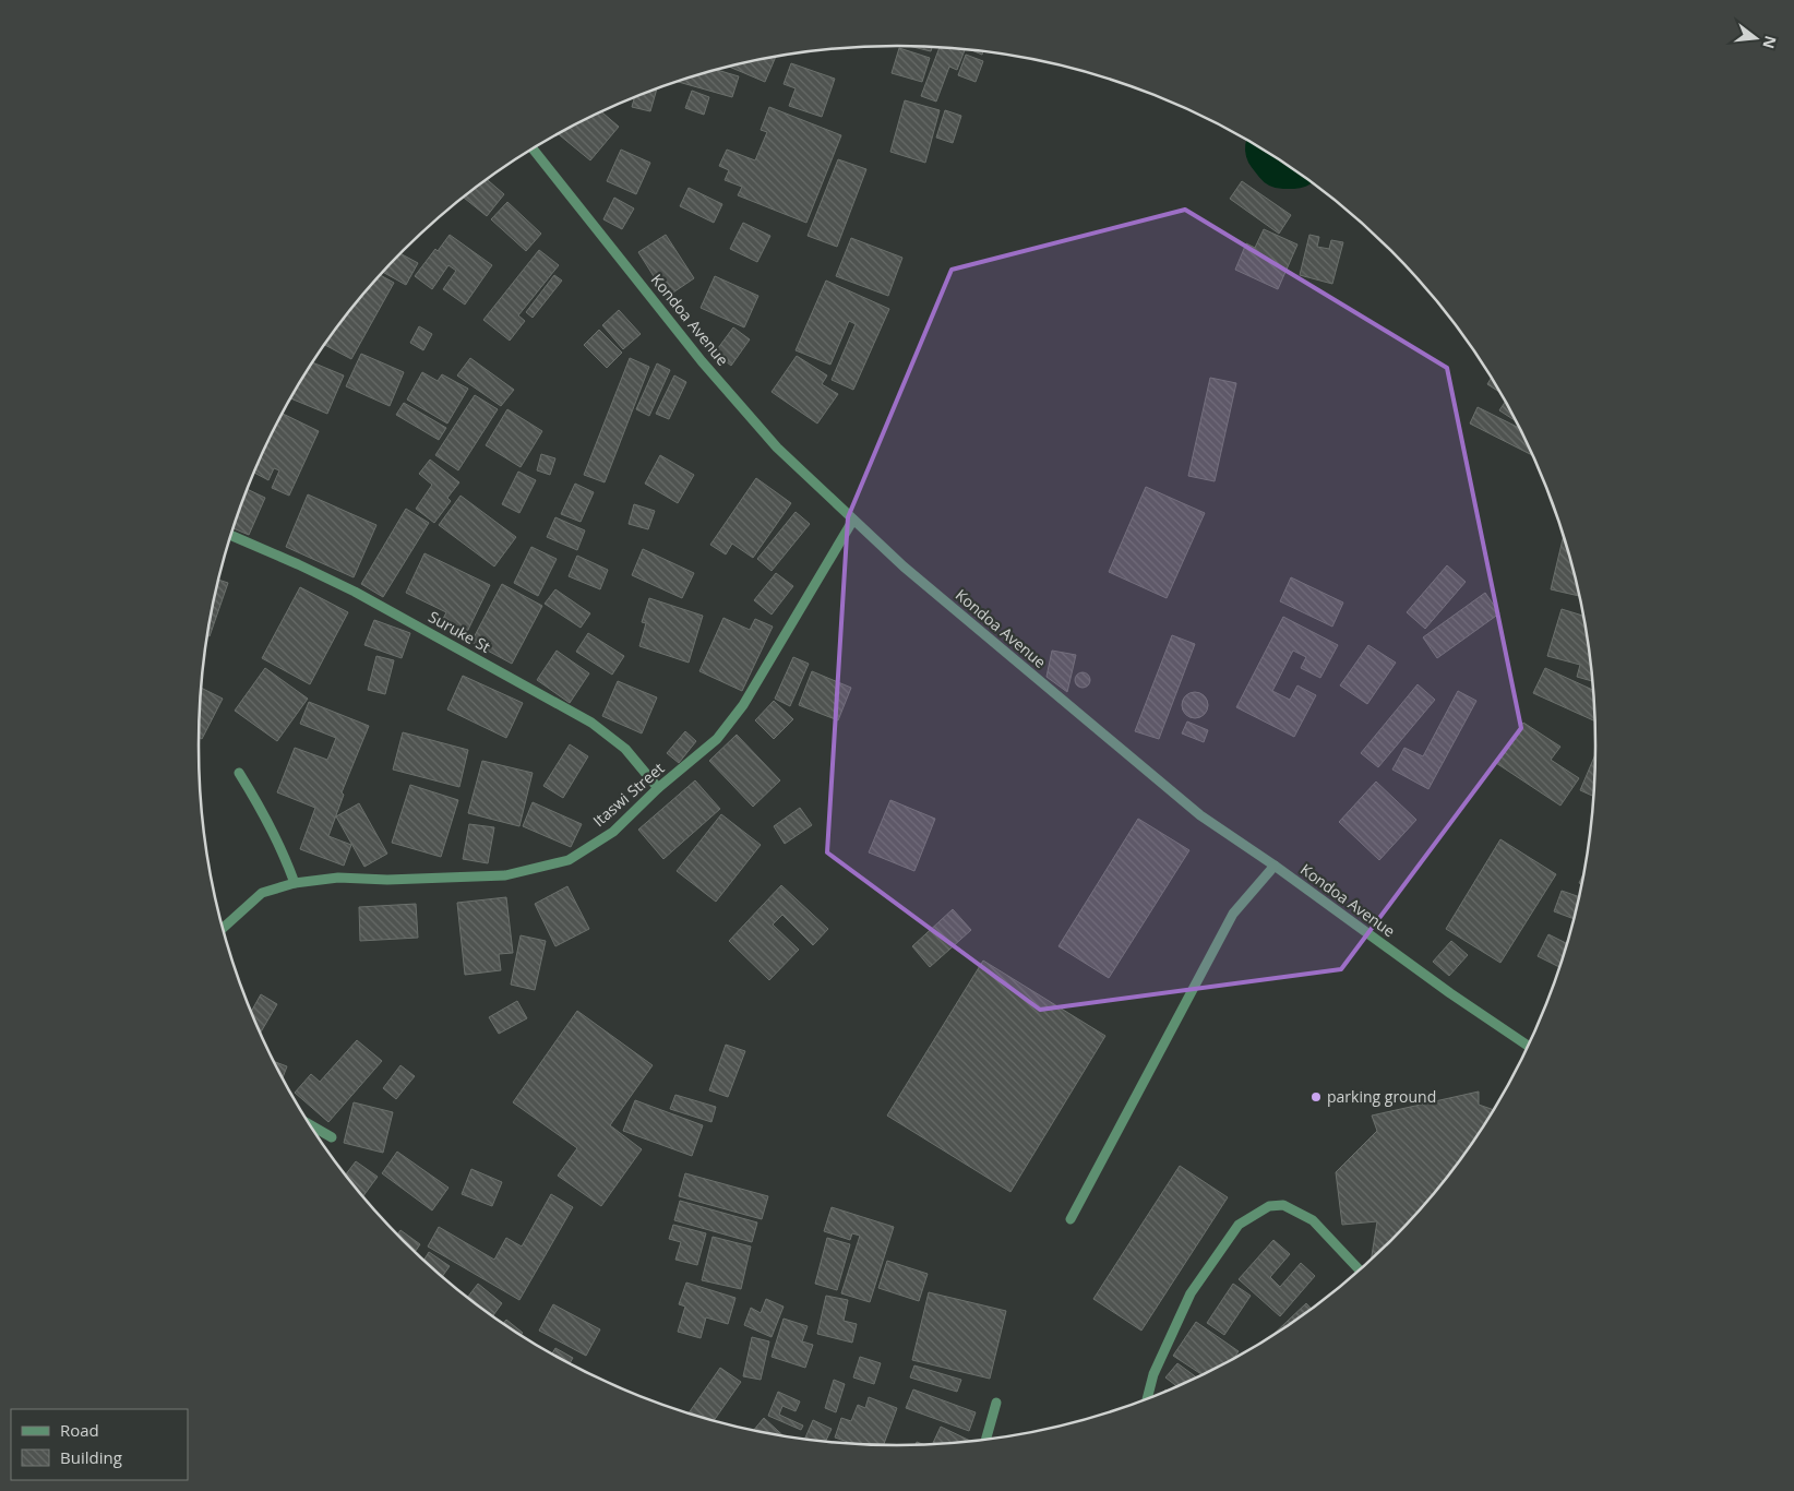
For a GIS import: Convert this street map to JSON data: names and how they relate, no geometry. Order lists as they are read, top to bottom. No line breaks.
{"streets":{"street":["Kondoa Avenue","Suruke St","Itaswi Street"]},"crossings":[["Kondoa Avenue","Itaswi Street"],["Suruke St","Itaswi Street"]],"places":["parking ground"],"legend":["Road","Building"],"north":"right"}
